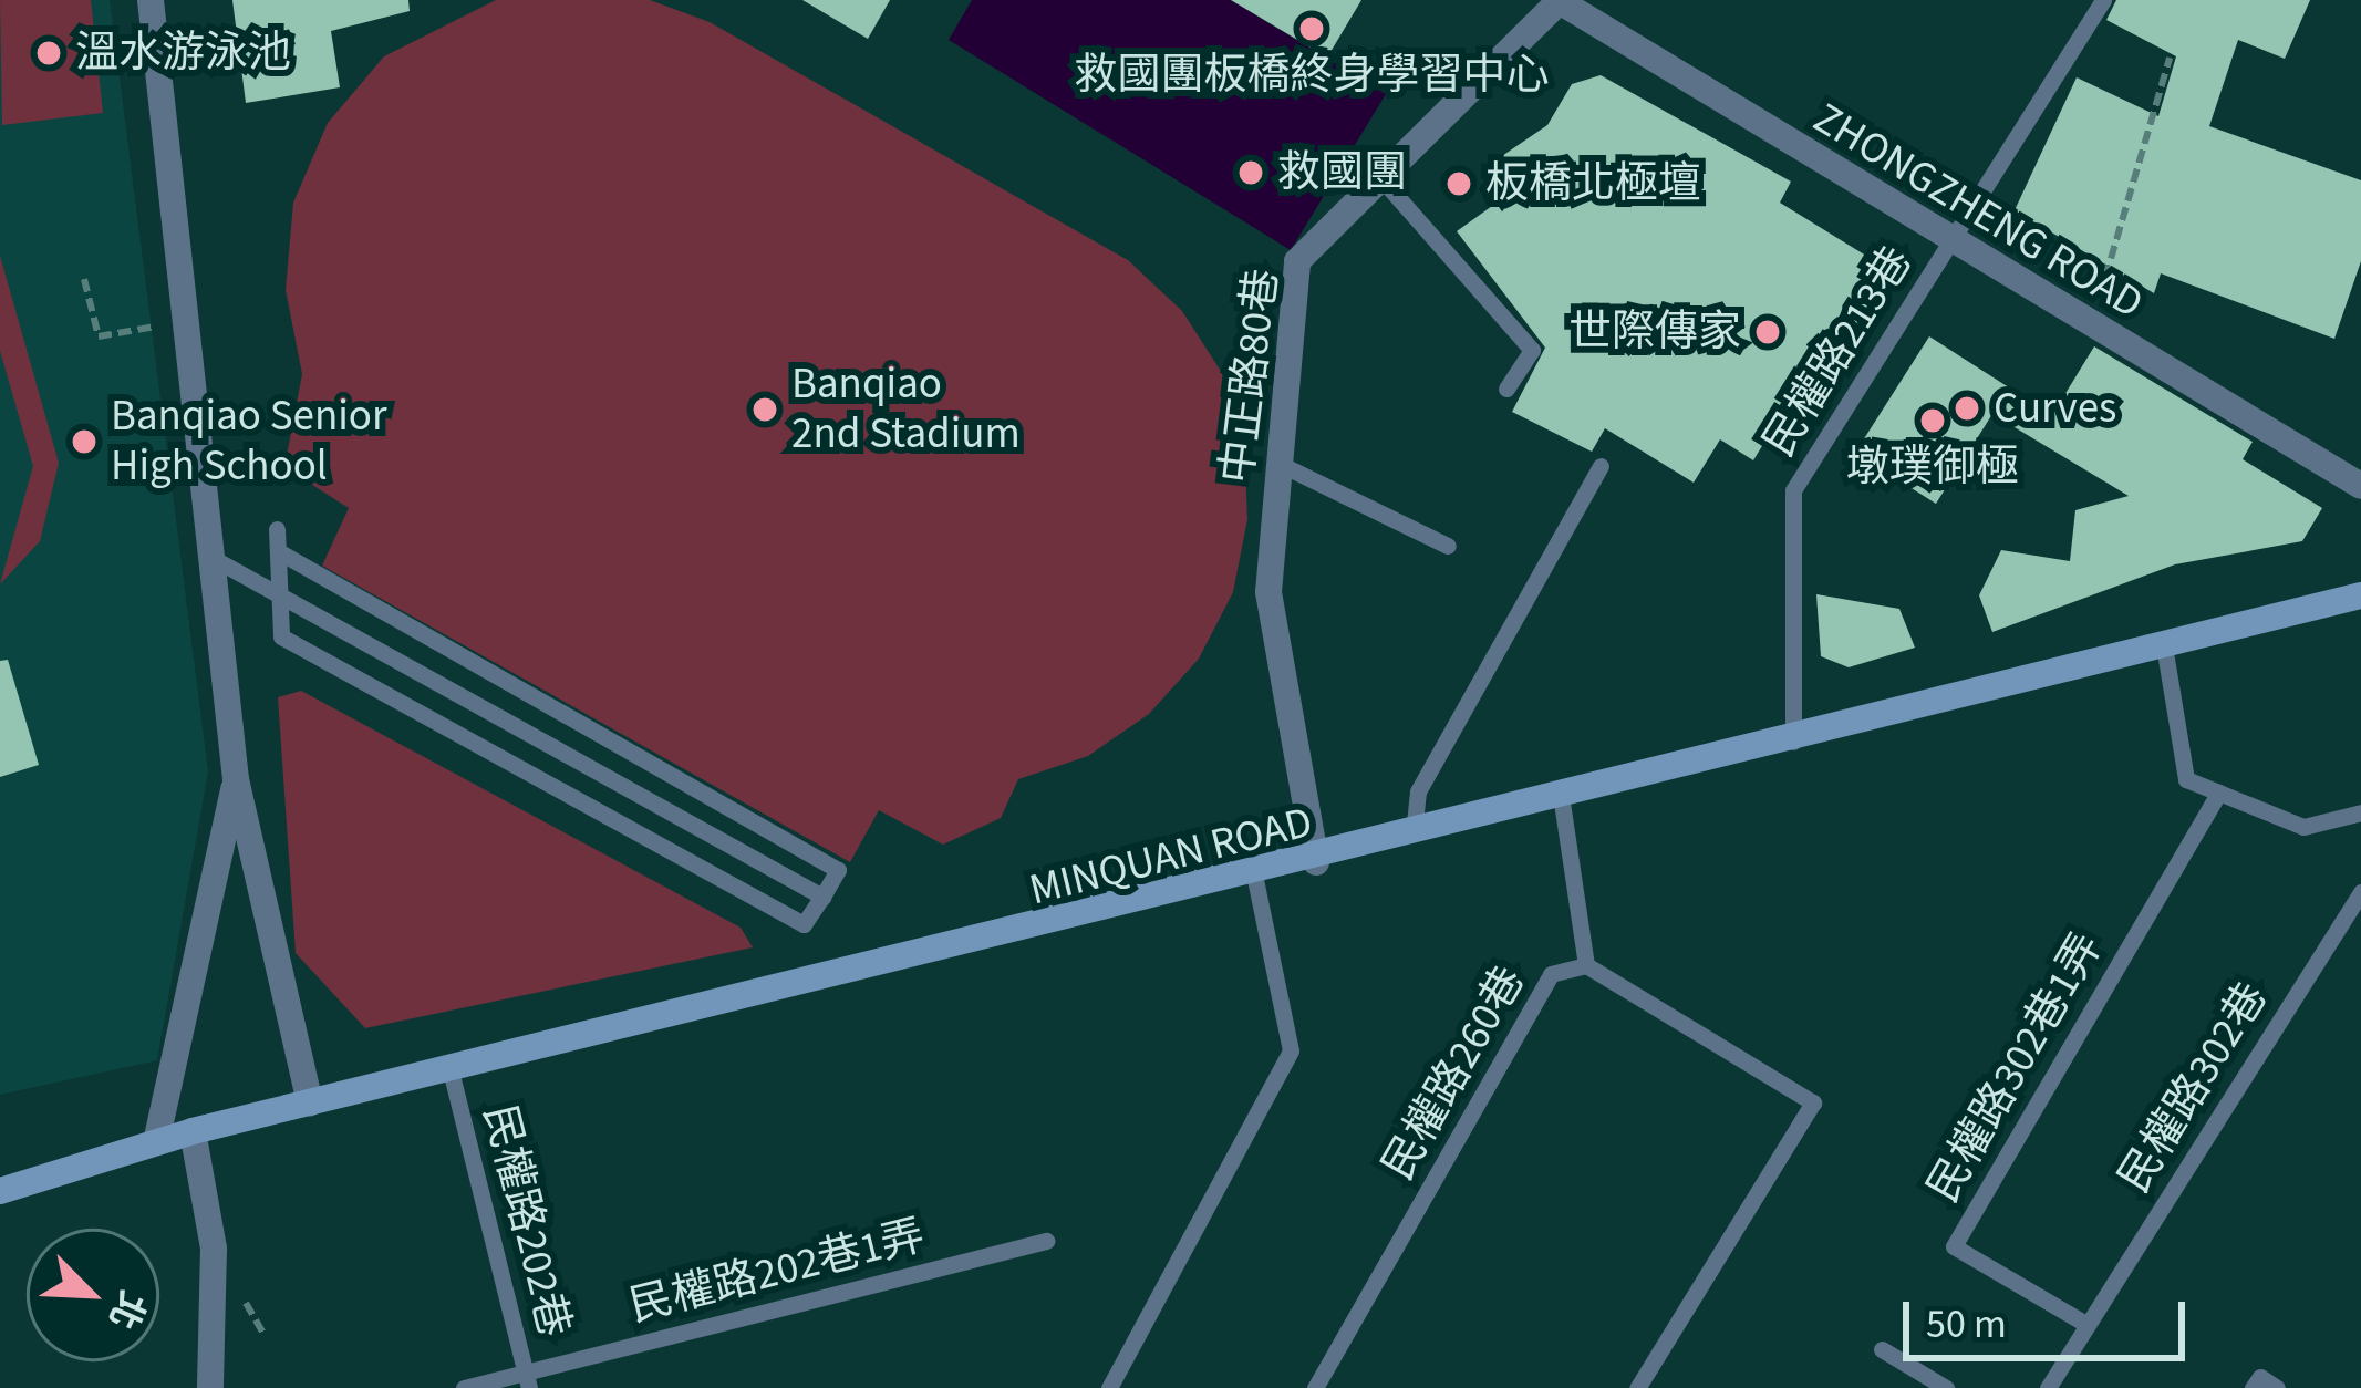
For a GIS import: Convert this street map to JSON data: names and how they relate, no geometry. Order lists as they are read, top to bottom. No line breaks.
{"streets":{"main road":["MINQUAN ROAD"],"street":["ZHONGZHENG ROAD","中正路80巷"],"lane":["民權路213巷","民權路302巷1弄","民權路260巷","民權路302巷","民權路202巷","民權路202巷1弄"]},"crossings":[["ZHONGZHENG ROAD","民權路213巷"],["ZHONGZHENG ROAD","中正路80巷"],["民權路213巷","MINQUAN ROAD"],["中正路80巷","MINQUAN ROAD"],["MINQUAN ROAD","民權路260巷"],["MINQUAN ROAD","民權路202巷"],["民權路302巷1弄","民權路302巷"],["民權路202巷","民權路202巷1弄"]],"places":["救國團板橋終身學習中心","溫水游泳池","救國團","板橋北極壇","世際傳家","Curves","Banqiao 2nd Stadium","墩璞御極","Banqiao Senior High School"],"scale_bar":"50 m","north":"bottom right"}
